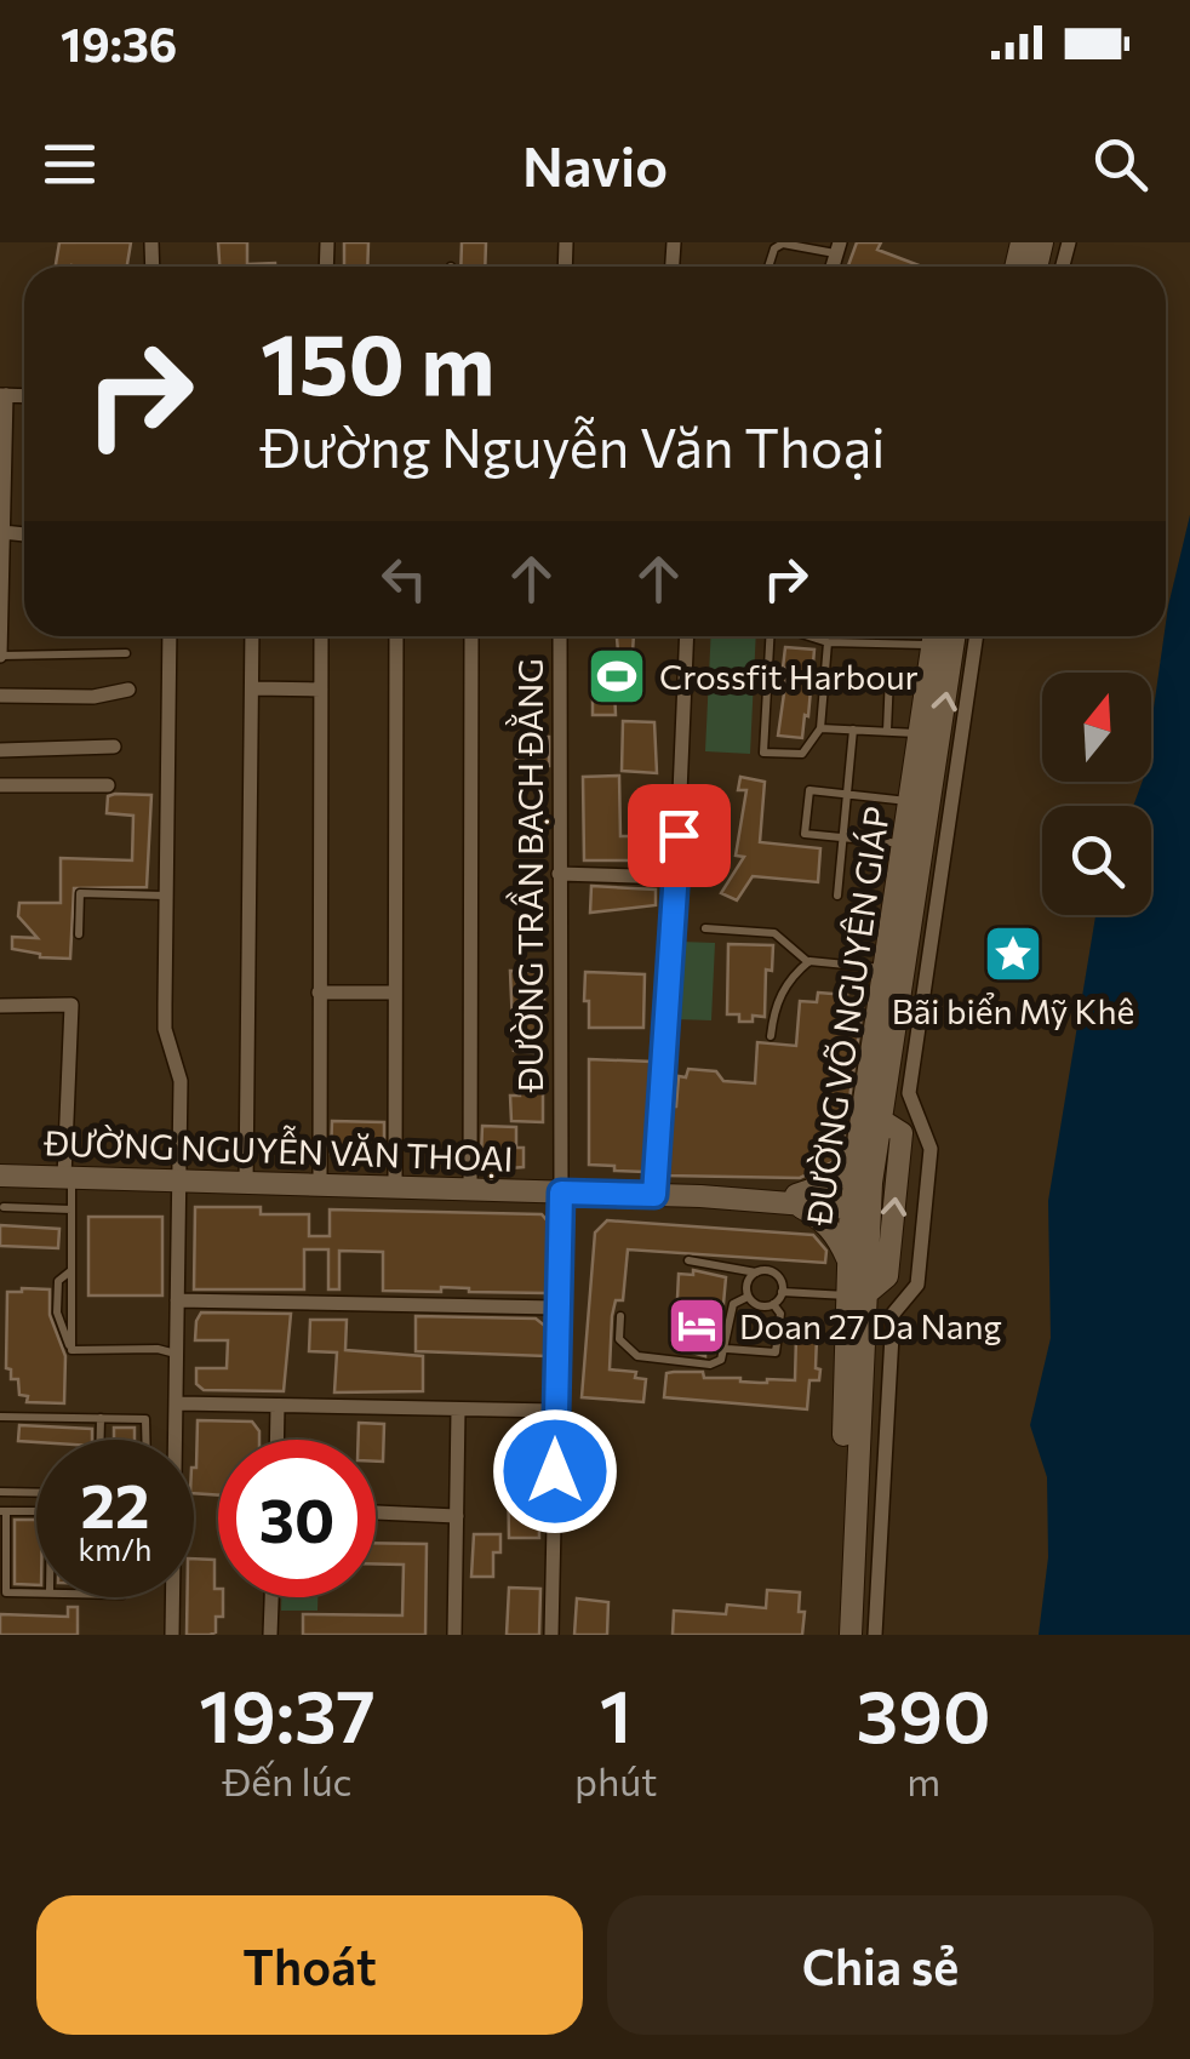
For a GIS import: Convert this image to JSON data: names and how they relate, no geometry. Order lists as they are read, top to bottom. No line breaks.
{"streets":{"main road":["ĐƯỜNG VÕ NGUYÊN GIÁP","ĐƯỜNG NGUYỄN VĂN THOẠI"],"street":["ĐƯỜNG TRẦN BẠCH ĐẰNG"]},"crossings":[["ĐƯỜNG TRẦN BẠCH ĐẰNG","ĐƯỜNG NGUYỄN VĂN THOẠI"],["ĐƯỜNG VÕ NGUYÊN GIÁP","ĐƯỜNG NGUYỄN VĂN THOẠI"]],"places":{"sports":["Crossfit Harbour"],"place":["Bãi biển Mỹ Khê"],"hotel":["Doan 27 Da Nang"]},"north":"top","page":{"status":"19:36","header":"Navio","turn":["150 m","Đường Nguyễn Văn Thoại"],"speed":"22 km/h","limit":"30","eta":["19:37","Đến lúc","1","phút","390","m"],"buttons":["Thoát","Chia sẻ"]}}
